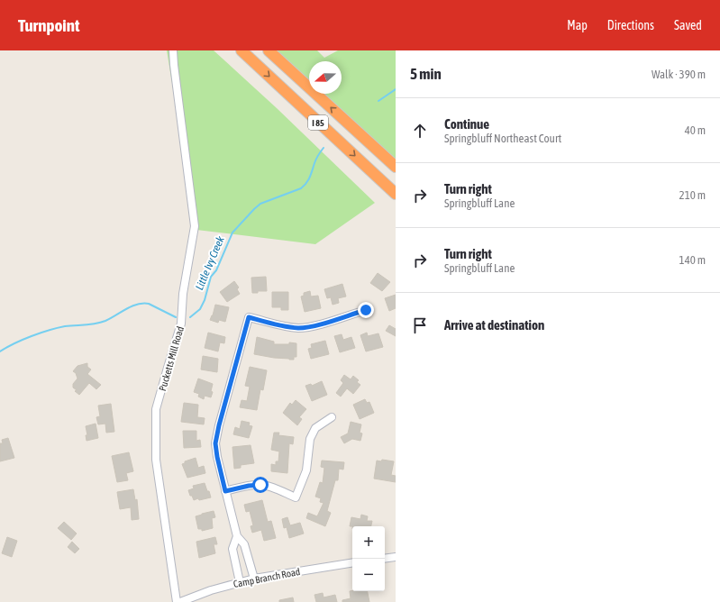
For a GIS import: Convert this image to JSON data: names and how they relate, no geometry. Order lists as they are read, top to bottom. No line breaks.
{"streets":{"highway":["I 85"],"street":["Pucketts Mill Road","Camp Branch Road"]},"water":["Little Ivy Creek"],"north":"left","page":{"header":"Turnpoint","nav":["Map","Directions","Saved"],"heading":["5 min","Walk · 390 m"],"list":[["Continue","Springbluff Northeast Court","40 m"],["Turn right","Springbluff Lane","210 m"],["Turn right","Springbluff Lane","140 m"],"Arrive at destination"],"map_buttons":["+","−"]}}
